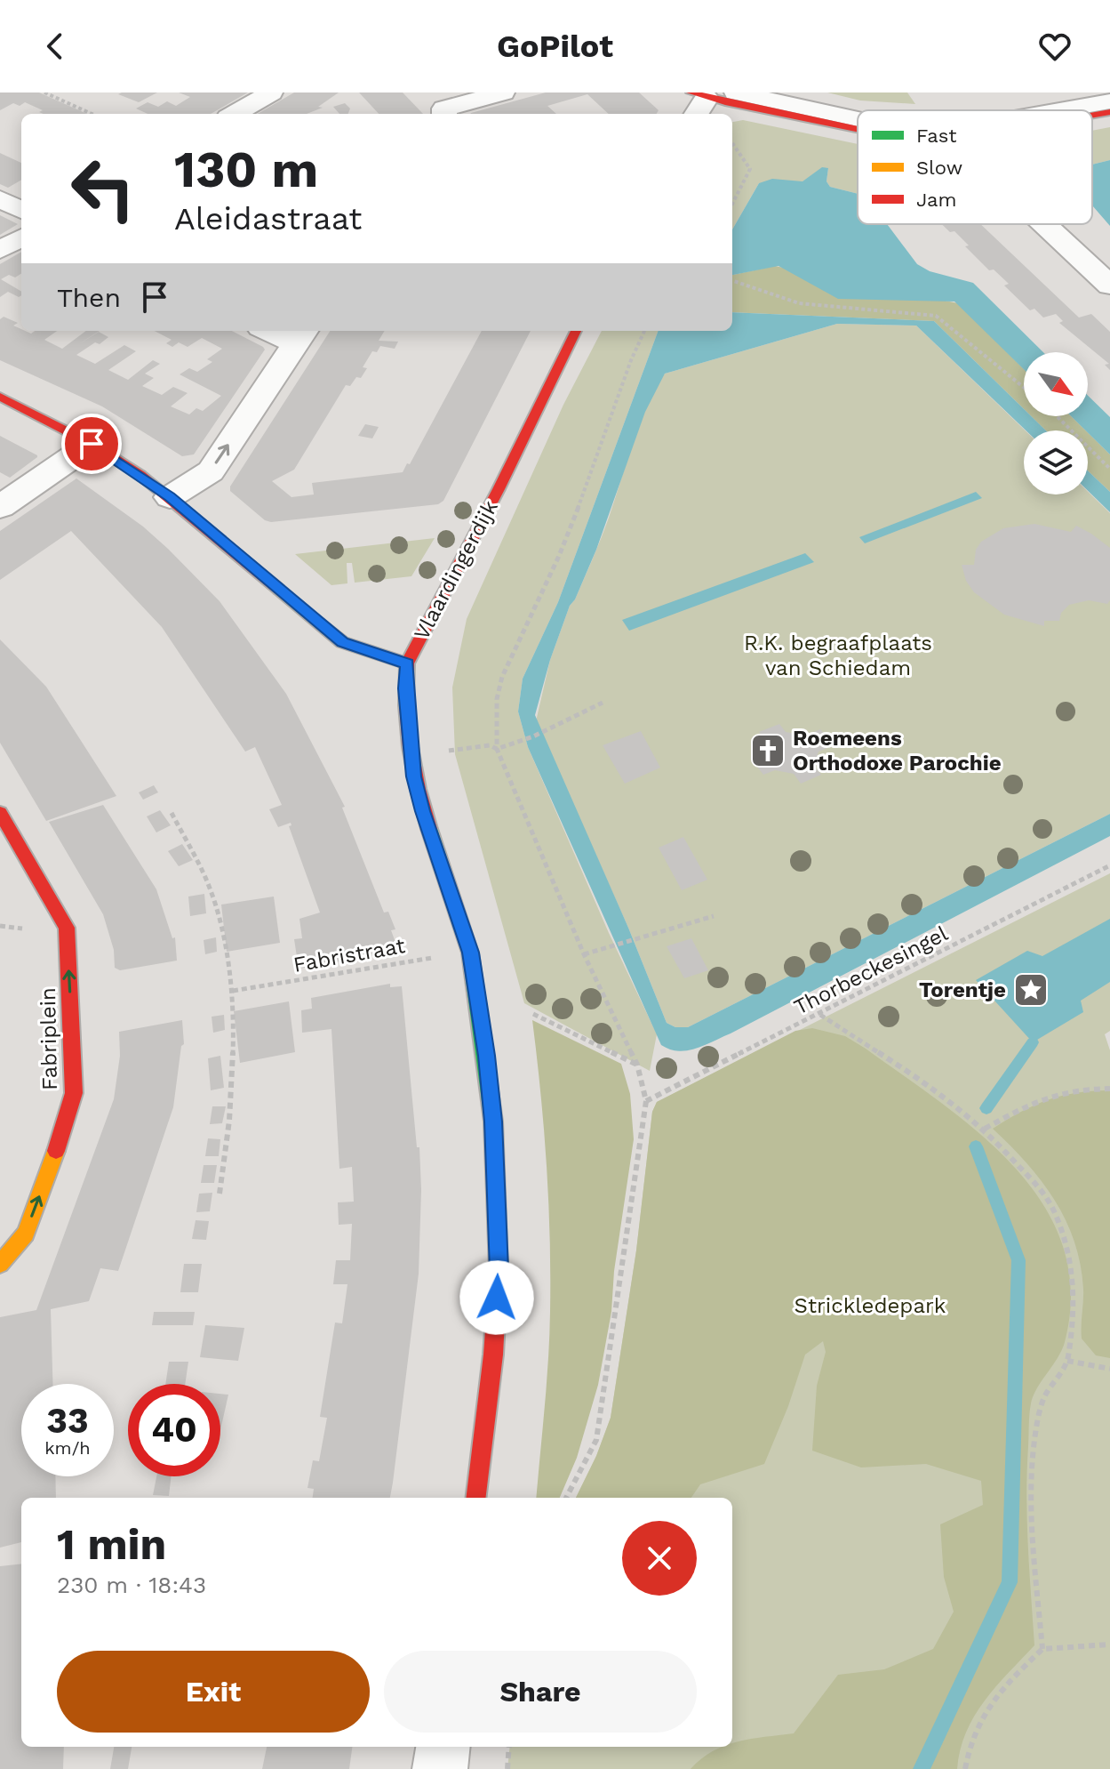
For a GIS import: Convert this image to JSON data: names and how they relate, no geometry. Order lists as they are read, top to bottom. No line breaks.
{"streets":{"street":["Vlaardingerdijk","Fabriplein"],"path":["Fabristraat","Thorbeckesingel"]},"crossings":[["Vlaardingerdijk","Fabristraat"]],"one_way":["Fabriplein"],"parks":["R.K. begraafplaats van Schiedam","Strickledepark"],"places":{"church":["Roemeens Orthodoxe Parochie"],"place":["Torentje"]},"legend":["Fast","Slow","Jam"],"north":"bottom right","page":{"header":"GoPilot","turn":["130 m","Aleidastraat"],"then":"Then","speed":"33 km/h","limit":"40","heading":["1 min","230 m · 18:43"],"buttons":["Exit","Share"]}}
